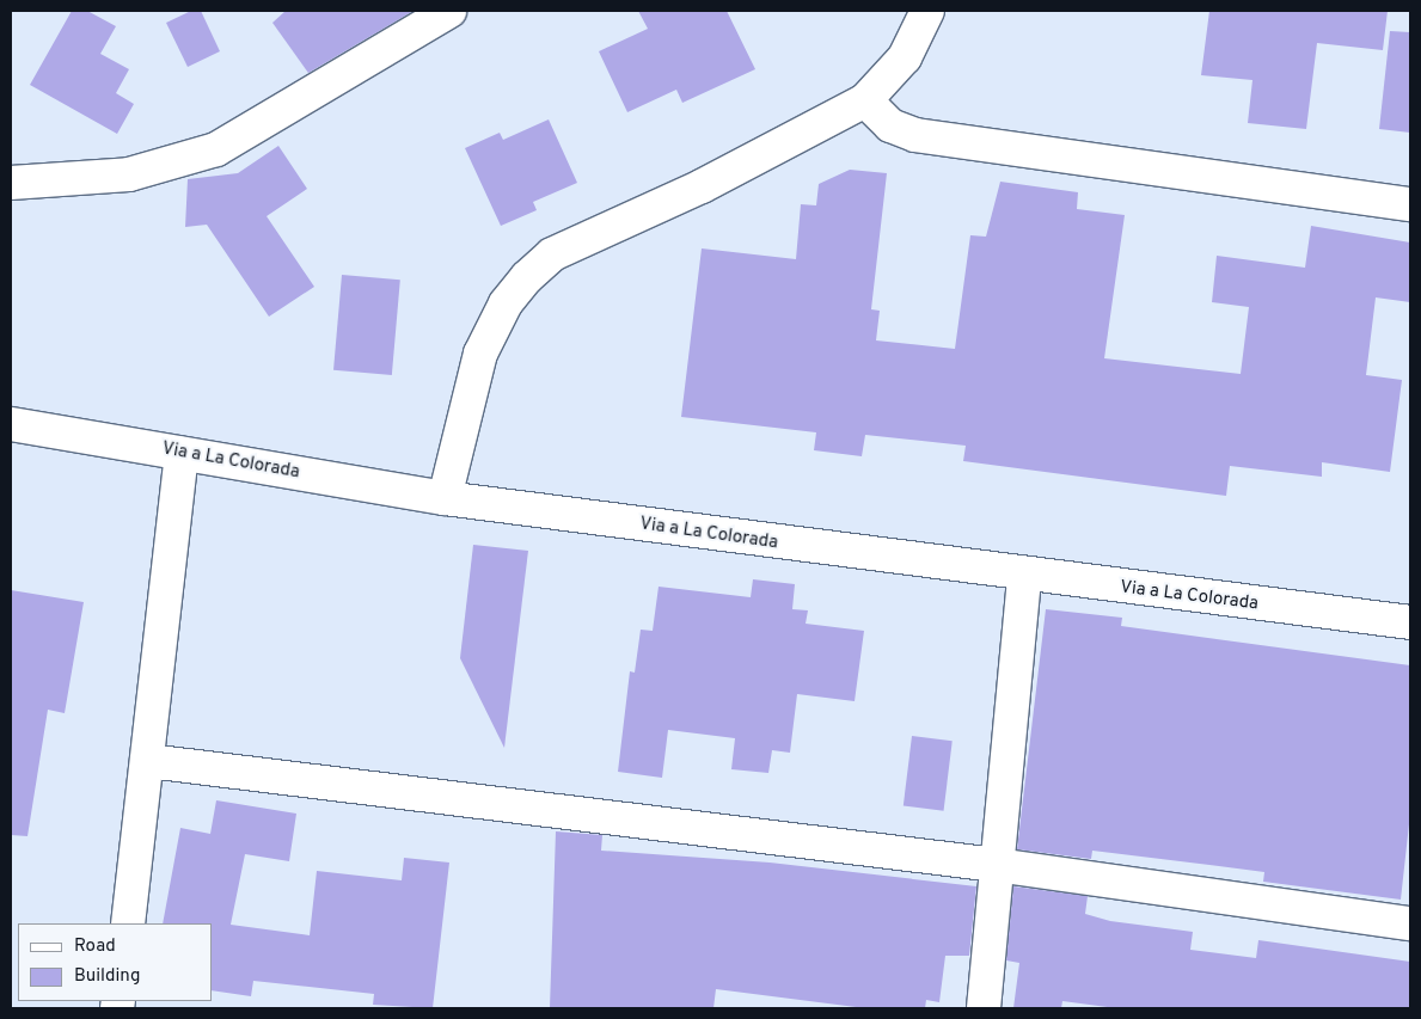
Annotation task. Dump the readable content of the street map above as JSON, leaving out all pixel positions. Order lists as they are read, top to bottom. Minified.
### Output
{"streets":{"street":["Via a La Colorada"]},"legend":["Road","Building"]}
